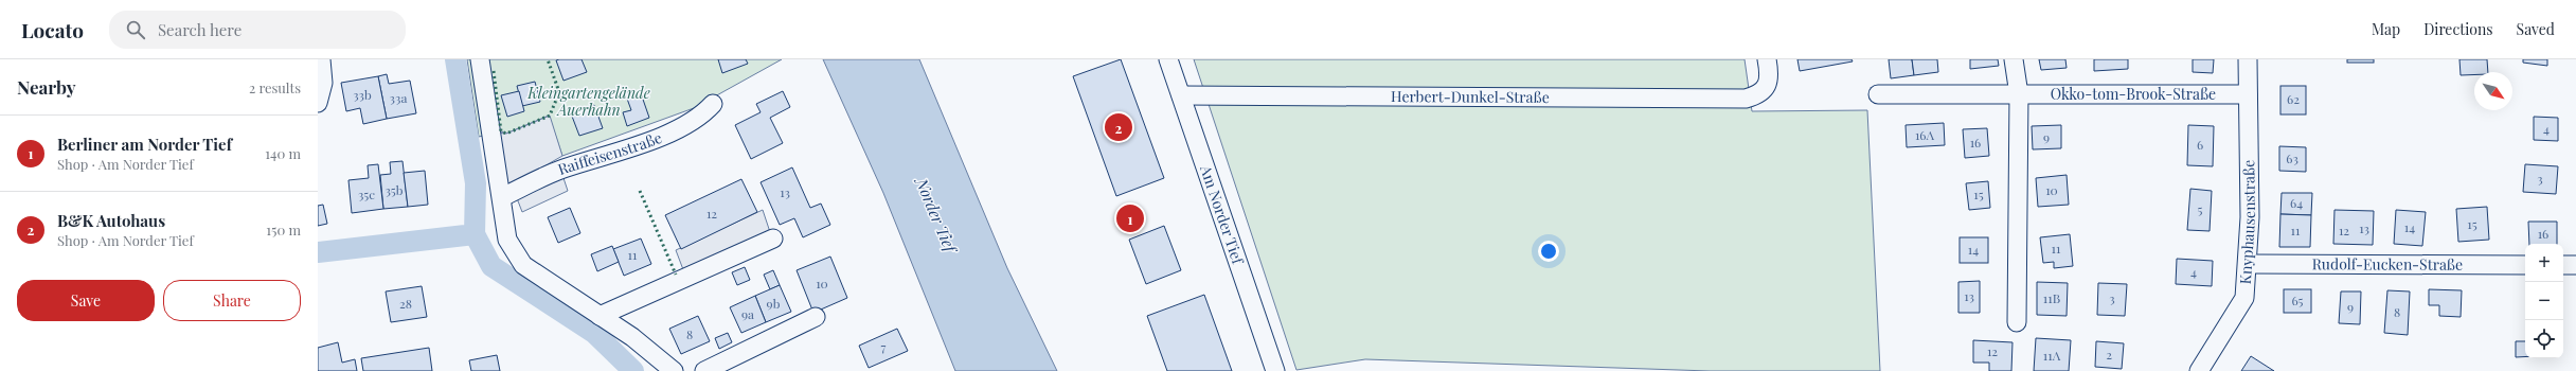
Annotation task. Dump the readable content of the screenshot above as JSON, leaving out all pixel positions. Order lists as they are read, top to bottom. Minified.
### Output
{"streets":{"street":["Okko-tom-Brook-Straße","Herbert-Dunkel-Straße","Raiffeisenstraße","Am Norder Tief","Knyphausenstraße","Rudolf-Eucken-Straße"]},"crossings":[["Okko-tom-Brook-Straße","Knyphausenstraße"],["Herbert-Dunkel-Straße","Am Norder Tief"],["Knyphausenstraße","Rudolf-Eucken-Straße"]],"water":["Norder Tief"],"parks":["Kleingartengelände Auerhahn"],"house_numbers":["33b","33a","62","4","16A","9","16","6","63","3","35b","10","13","35c","15","64","5","12","15","14","13","11","12","16","11","14","11","4","10","13","11B","3","65","28","9b","9","8","9a","8","7","12","2","11A"],"north":"bottom right","page":{"header":"Locato","search":"Search here","nav":["Map","Directions","Saved"],"heading":["Nearby","2 results"],"pins":["2","1"],"list":[{"mark":"1","name":"Berliner am Norder Tief","note":"Shop · Am Norder Tief","value":"140 m"},{"mark":"2","name":"B&K Autohaus","note":"Shop · Am Norder Tief","value":"150 m"}],"map_buttons":["+","−"],"buttons":["Save","Share"]}}
